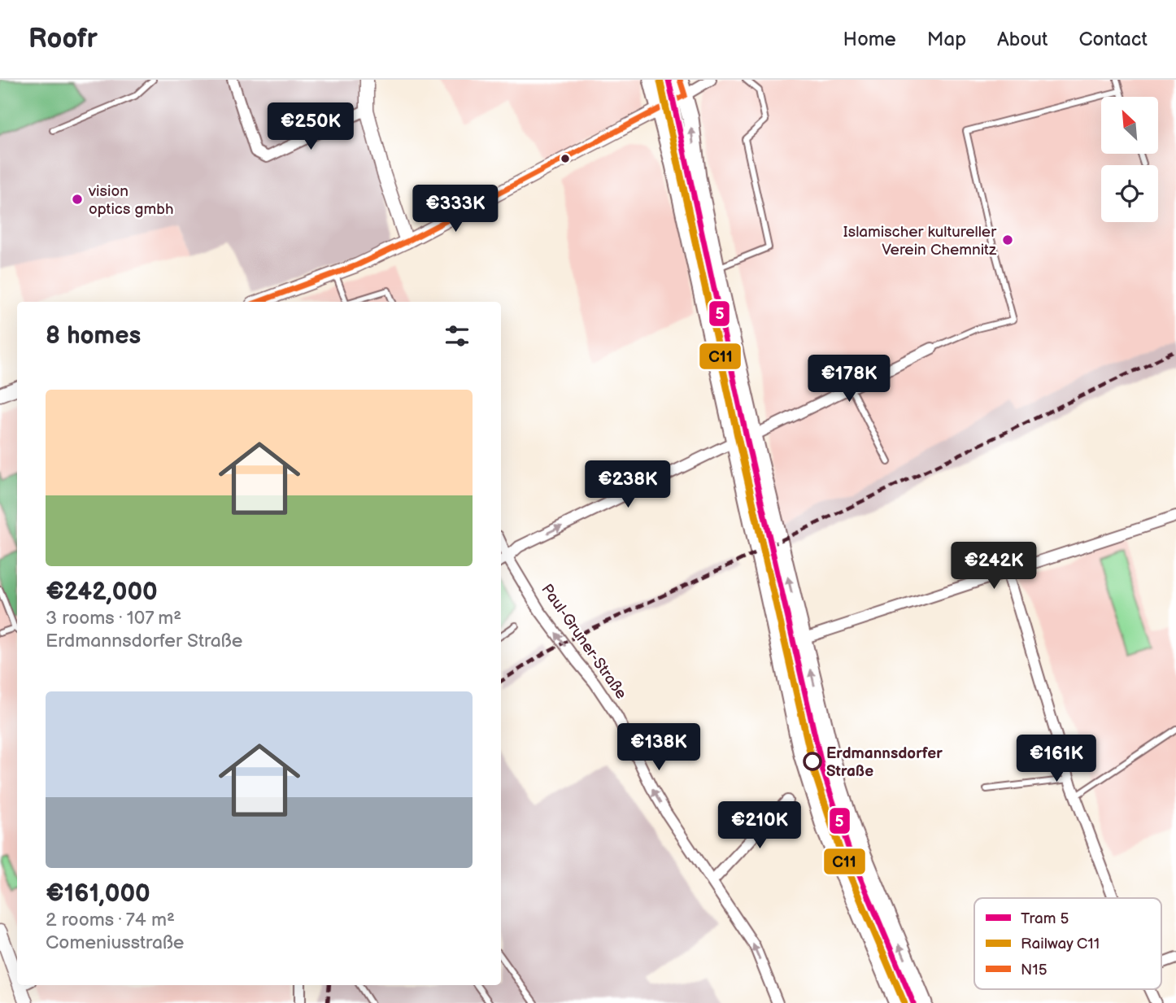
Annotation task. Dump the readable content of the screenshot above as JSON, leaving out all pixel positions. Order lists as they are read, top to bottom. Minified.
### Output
{"streets":{"street":["Paul-Gruner-Straße"]},"one_way":["Paul-Gruner-Straße"],"places":["vision optics gmbh","Islamischer kultureller Verein Chemnitz","Erdmannsdorfer Straße"],"lines":["tram line 5","transit line N15","rail line C11"],"legend":["Tram 5","Railway C11","N15"],"north":"top left","page":{"header":"Roofr","nav":["Home","Map","About","Contact"],"price":["€250K","€333K","€178K","€238K","€242K","€138K","€161K","€210K"],"heading":"8 homes","list":[{"name":"€242,000","note":"3 rooms · 107 m² · Erdmannsdorfer Straße"},{"name":"€161,000","note":"2 rooms · 74 m² · Comeniusstraße"}]}}
